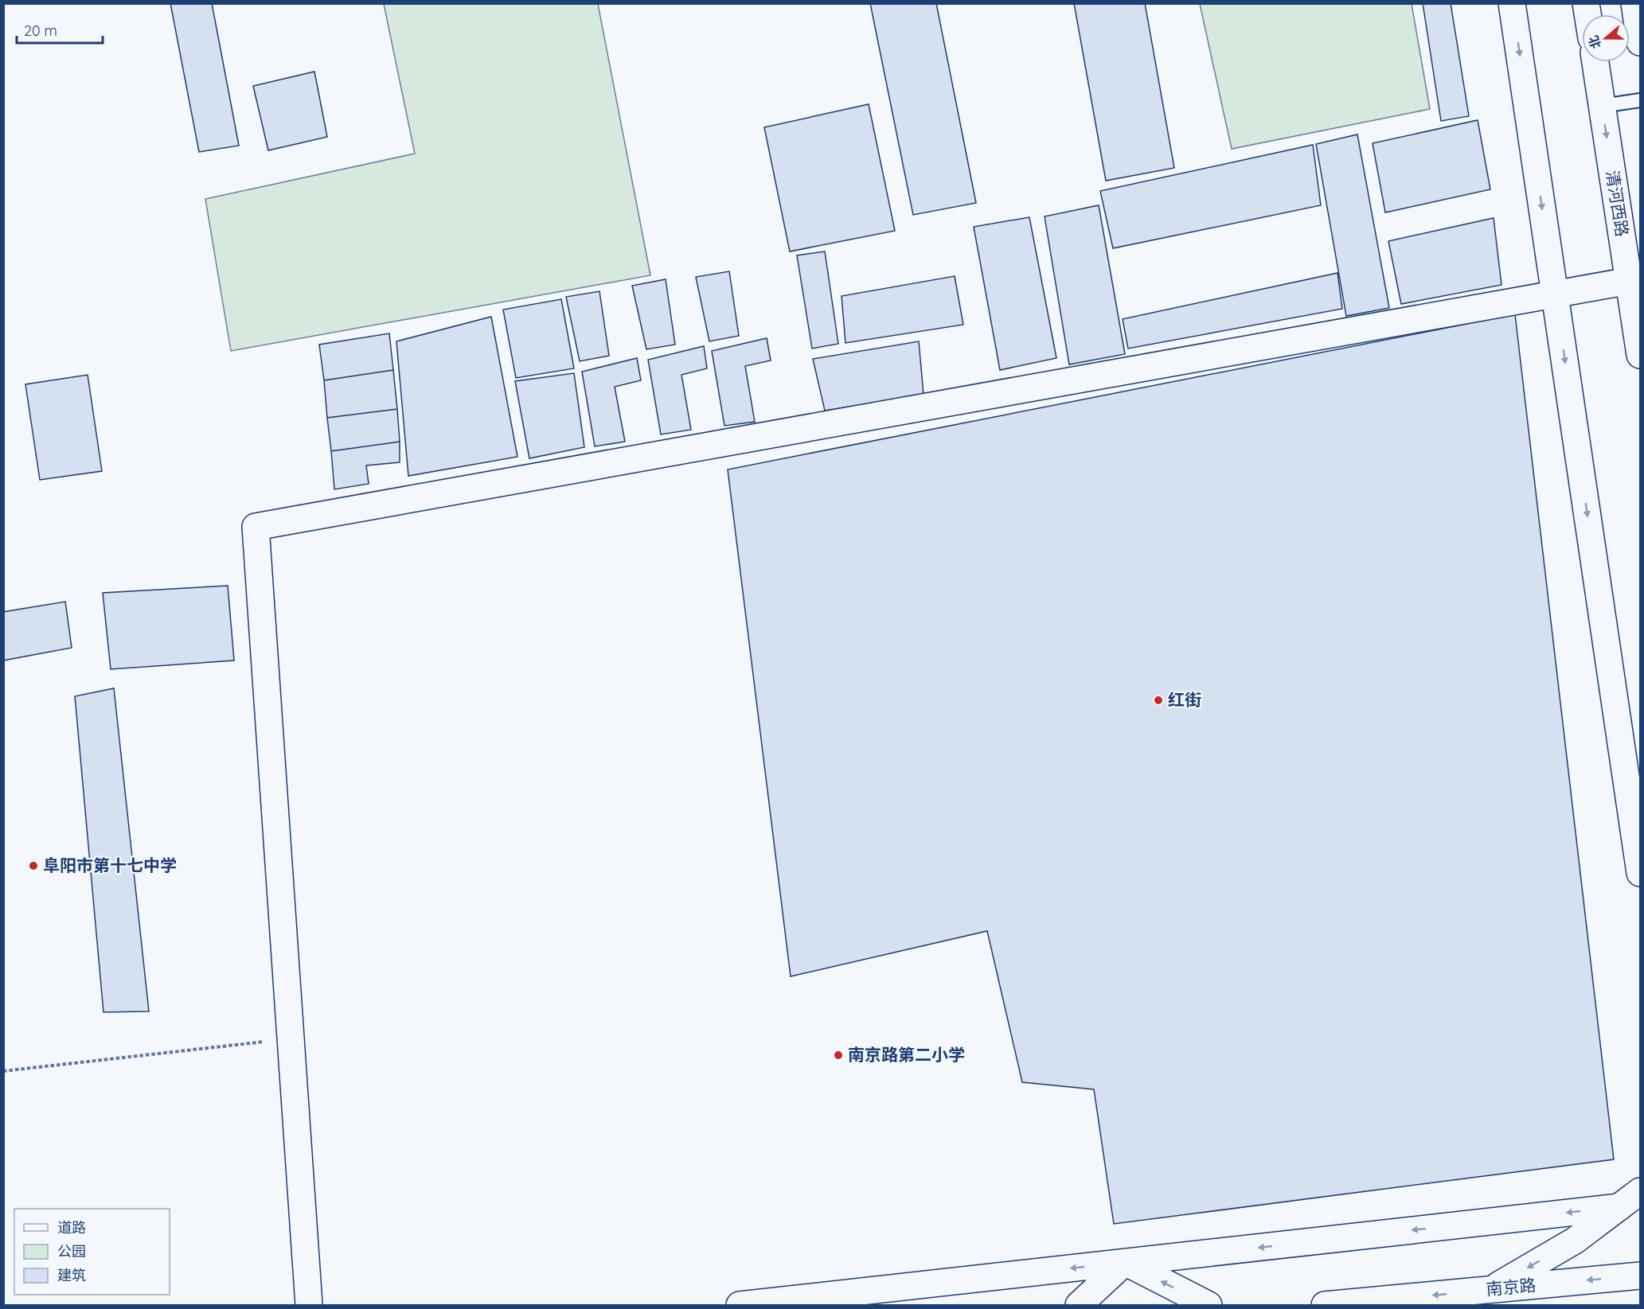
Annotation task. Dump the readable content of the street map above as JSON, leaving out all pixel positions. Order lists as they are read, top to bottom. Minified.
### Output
{"streets":{"street":["清河西路","南京路"]},"places":["红街","阜阳市第十七中学","南京路第二小学"],"legend":["道路","公园","建筑"],"scale_bar":"20 m","north":"left"}
